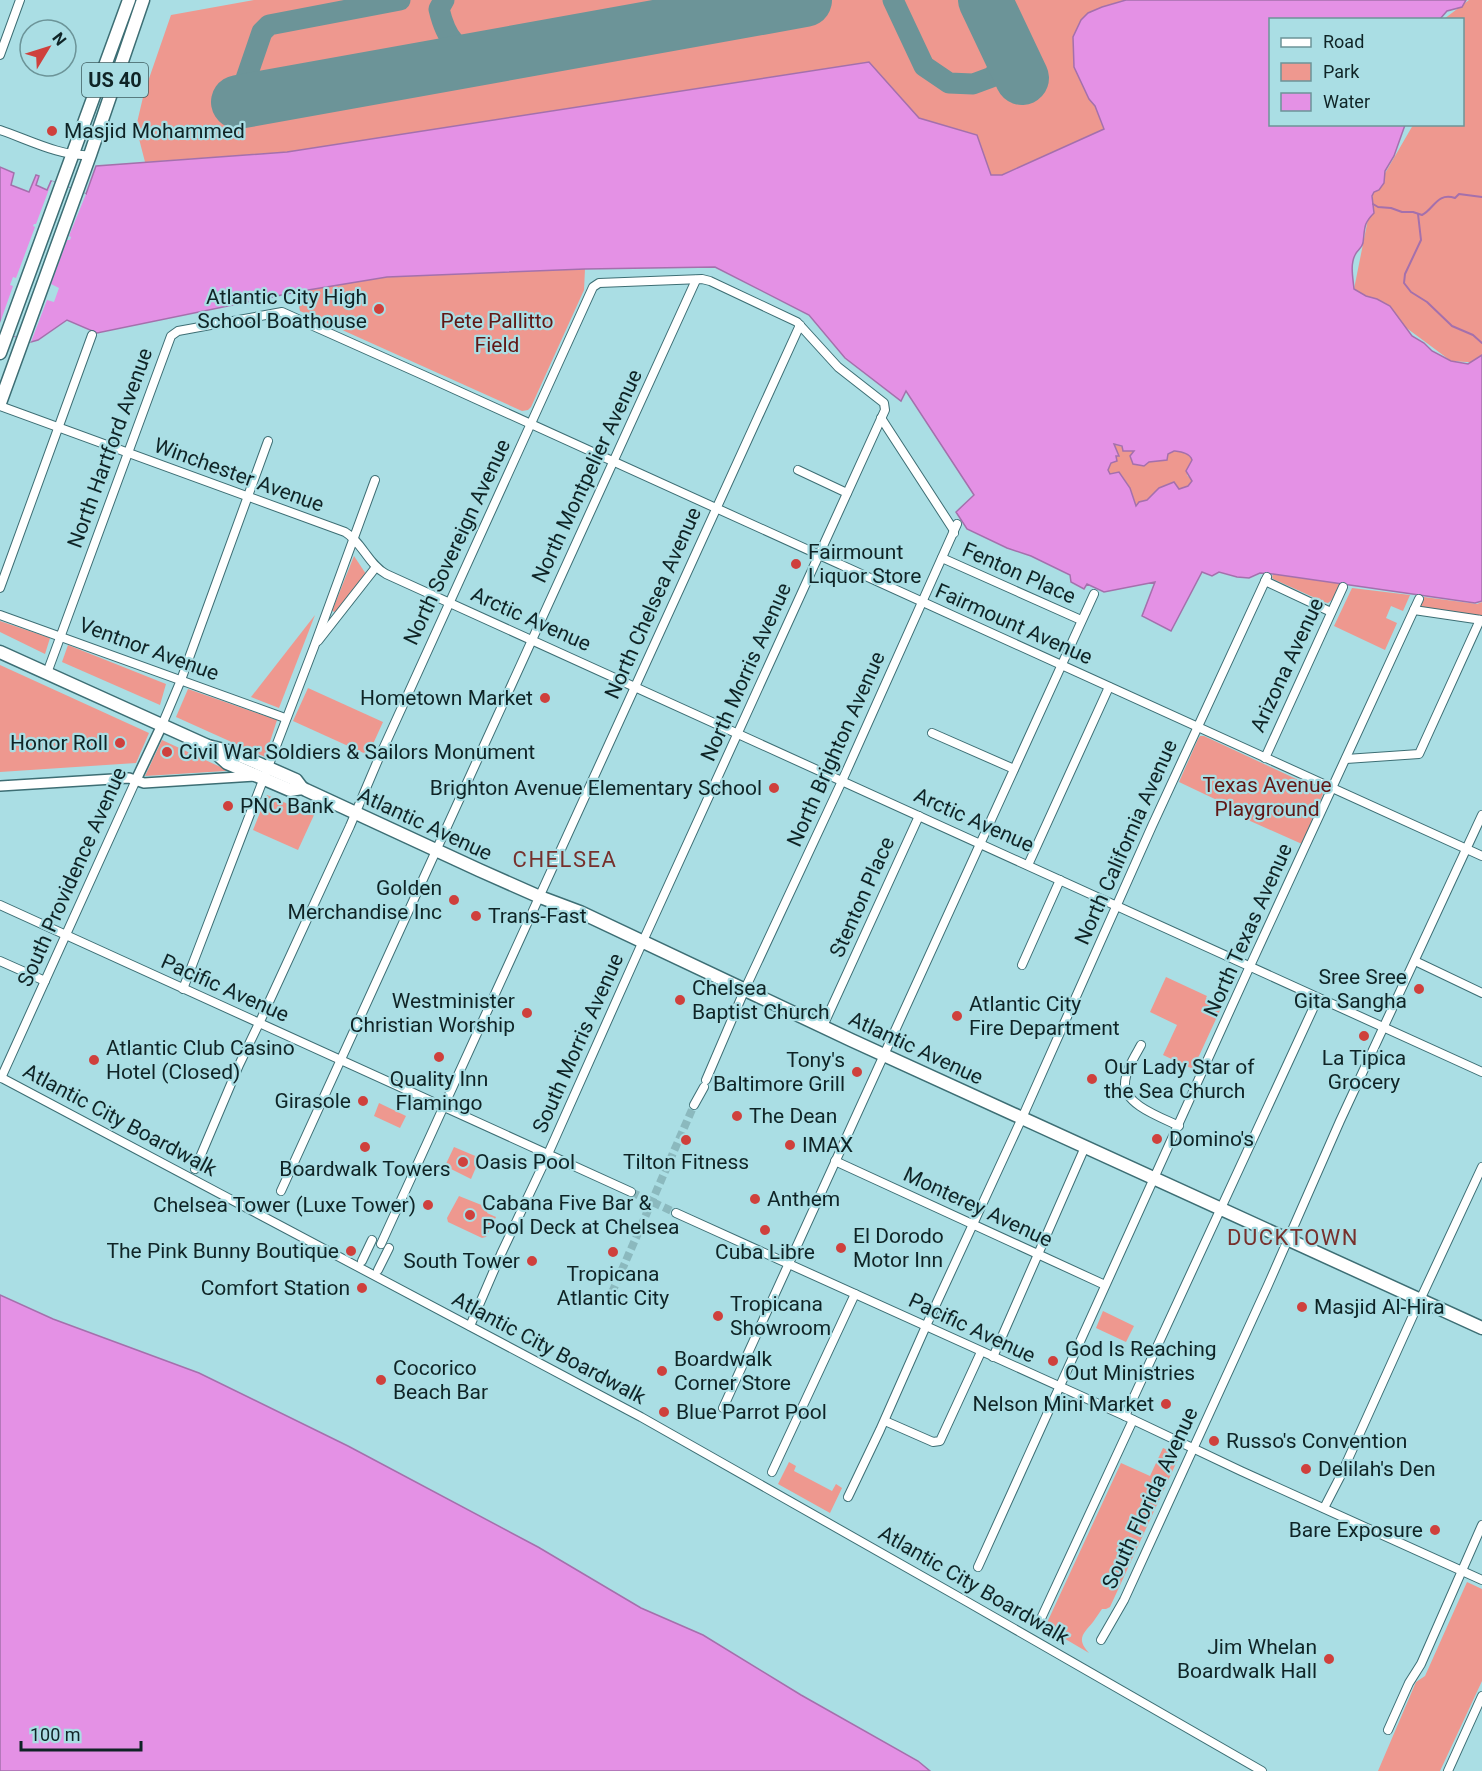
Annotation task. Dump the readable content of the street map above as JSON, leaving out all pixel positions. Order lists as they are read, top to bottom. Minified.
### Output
{"streets":{"highway":["US 40","Atlantic Avenue"],"main road":["South Providence Avenue"],"street":["North Hartford Avenue","Winchester Avenue","North Montpelier Avenue","North Sovereign Avenue","Fenton Place","North Chelsea Avenue","Arctic Avenue","Fairmount Avenue","Ventnor Avenue","Arizona Avenue","North Morris Avenue","North Brighton Avenue","North California Avenue","Stenton Place","North Texas Avenue","Pacific Avenue","South Morris Avenue","Atlantic City Boardwalk","Monterey Avenue","South Florida Avenue"]},"crossings":[["US 40","Winchester Avenue"],["North Hartford Avenue","Winchester Avenue"],["North Hartford Avenue","Fairmount Avenue"],["North Hartford Avenue","Ventnor Avenue"],["Winchester Avenue","North Sovereign Avenue"],["Winchester Avenue","Arctic Avenue"],["North Montpelier Avenue","North Sovereign Avenue"],["North Montpelier Avenue","Arctic Avenue"],["North Montpelier Avenue","Fairmount Avenue"],["North Montpelier Avenue","Atlantic Avenue"],["North Montpelier Avenue","Pacific Avenue"],["North Sovereign Avenue","Arctic Avenue"],["North Sovereign Avenue","Fairmount Avenue"],["North Sovereign Avenue","Atlantic Avenue"],["North Sovereign Avenue","Pacific Avenue"],["Fenton Place","North Brighton Avenue"],["North Chelsea Avenue","Arctic Avenue"],["North Chelsea Avenue","Fairmount Avenue"],["North Chelsea Avenue","Atlantic Avenue"],["North Chelsea Avenue","Pacific Avenue"],["Arctic Avenue","North Morris Avenue"],["Arctic Avenue","North Brighton Avenue"],["Arctic Avenue","North California Avenue"],["Arctic Avenue","Stenton Place"],["Arctic Avenue","North Texas Avenue"],["Arctic Avenue","South Florida Avenue"],["Fairmount Avenue","Arizona Avenue"],["Fairmount Avenue","North Morris Avenue"],["Fairmount Avenue","North Brighton Avenue"],["Fairmount Avenue","North California Avenue"],["Fairmount Avenue","North Texas Avenue"],["Fairmount Avenue","South Florida Avenue"],["Arizona Avenue","North California Avenue"],["North Morris Avenue","Atlantic Avenue"],["North Morris Avenue","South Morris Avenue"],["North Brighton Avenue","Atlantic Avenue"],["Atlantic Avenue","North California Avenue"],["Atlantic Avenue","South Providence Avenue"],["Atlantic Avenue","Stenton Place"],["Atlantic Avenue","North Texas Avenue"],["Atlantic Avenue","South Morris Avenue"],["Atlantic Avenue","South Florida Avenue"],["North California Avenue","Pacific Avenue"],["North California Avenue","Monterey Avenue"],["South Providence Avenue","Pacific Avenue"],["South Providence Avenue","Atlantic City Boardwalk"],["North Texas Avenue","Pacific Avenue"],["North Texas Avenue","Monterey Avenue"],["Pacific Avenue","South Morris Avenue"],["Pacific Avenue","South Florida Avenue"],["South Morris Avenue","Atlantic City Boardwalk"]],"districts":["CHELSEA","DUCKTOWN"],"parks":["Pete Pallitto Field","Texas Avenue Playground"],"places":["Masjid Mohammed","Atlantic City High School Boathouse","Fairmount Liquor Store","Hometown Market","Honor Roll","Civil War Soldiers & Sailors Monument","Brighton Avenue Elementary School","PNC Bank","Golden Merchandise Inc","Trans-Fast","Sree Sree Gita Sangha","Chelsea Baptist Church","Westminister Christian Worship","Atlantic City Fire Department","La Tipica Grocery","Quality Inn Flamingo","Atlantic Club Casino Hotel (Closed)","Tony's Baltimore Grill","Our Lady Star of the Sea Church","Girasole","The Dean","Domino's","Tilton Fitness","IMAX","Boardwalk Towers","Oasis Pool","Anthem","Chelsea Tower (Luxe Tower)","Cabana Five Bar & Pool Deck at Chelsea","Cuba Libre","El Dorodo Motor Inn","The Pink Bunny Boutique","Tropicana Atlantic City","South Tower","Comfort Station","Masjid Al-Hira","Tropicana Showroom","God Is Reaching Out Ministries","Boardwalk Corner Store","Cocorico Beach Bar","Nelson Mini Market","Blue Parrot Pool","Russo's Convention","Delilah's Den","Bare Exposure","Jim Whelan Boardwalk Hall"],"legend":["Road","Park","Water"],"scale_bar":"100 m","north":"top right"}
